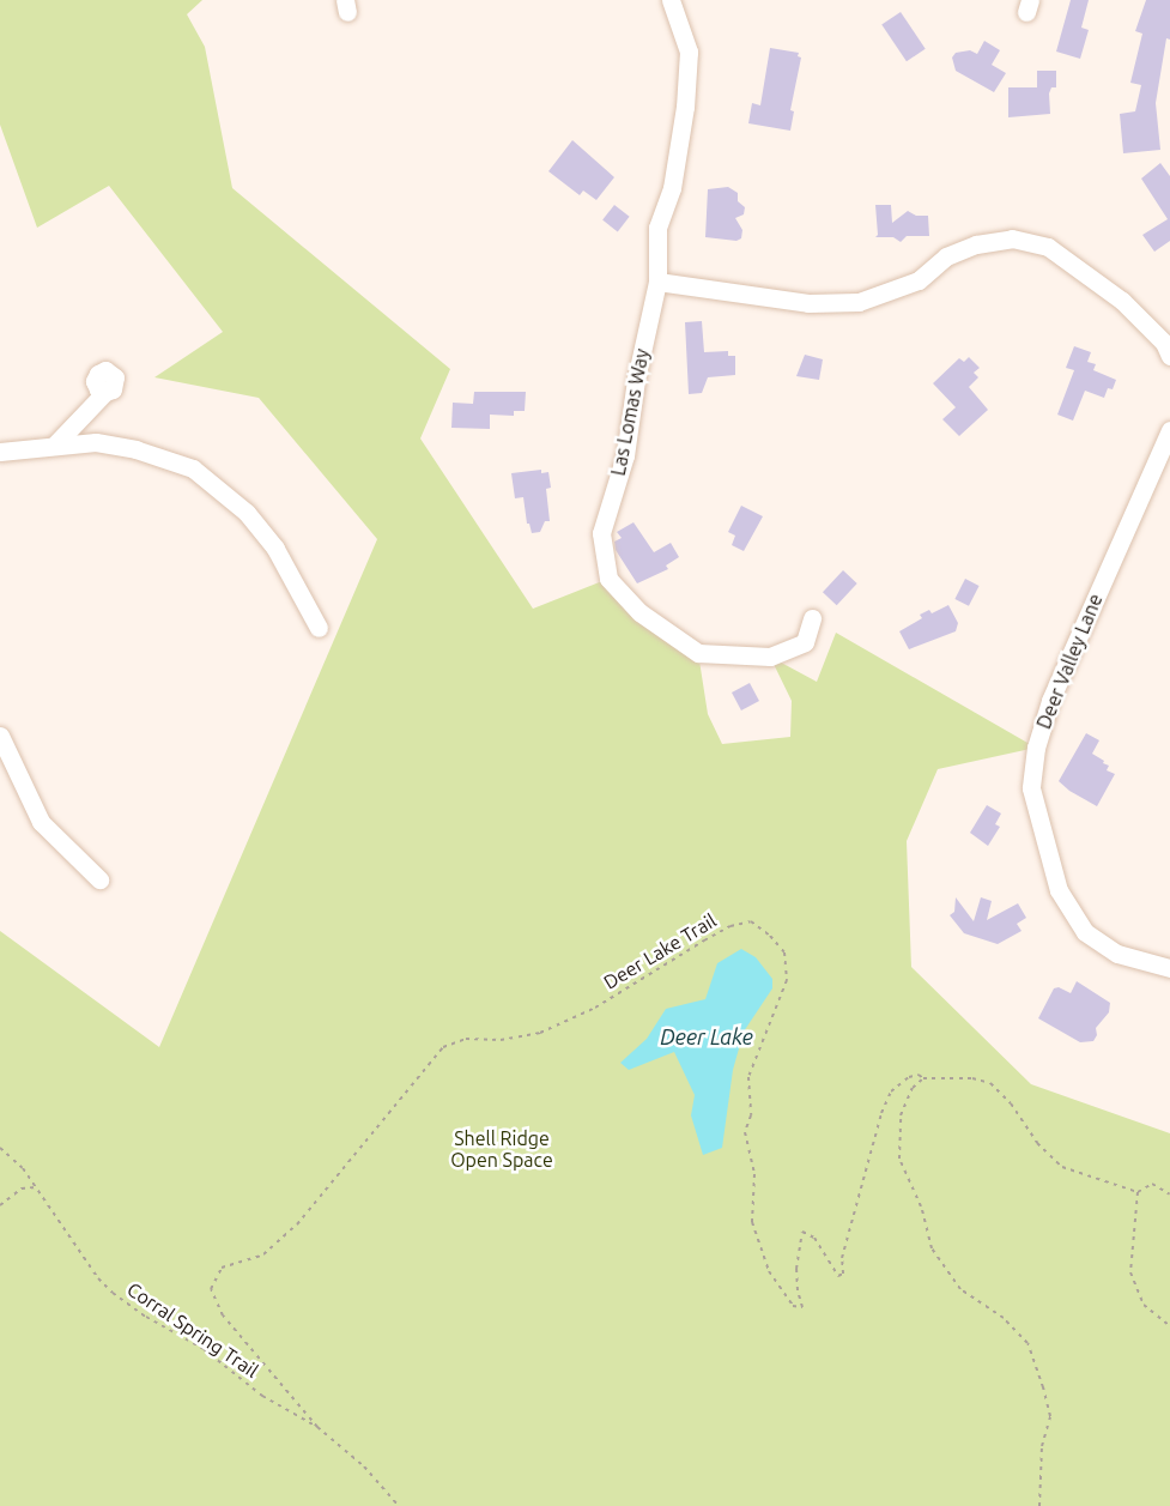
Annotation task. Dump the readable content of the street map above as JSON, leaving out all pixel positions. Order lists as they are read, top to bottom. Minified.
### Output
{"streets":{"street":["Las Lomas Way","Deer Valley Lane"],"path":["Deer Lake Trail","Corral Spring Trail"]},"crossings":[["Deer Lake Trail","Corral Spring Trail"]],"water":["Deer Lake"],"parks":["Shell Ridge Open Space"]}
